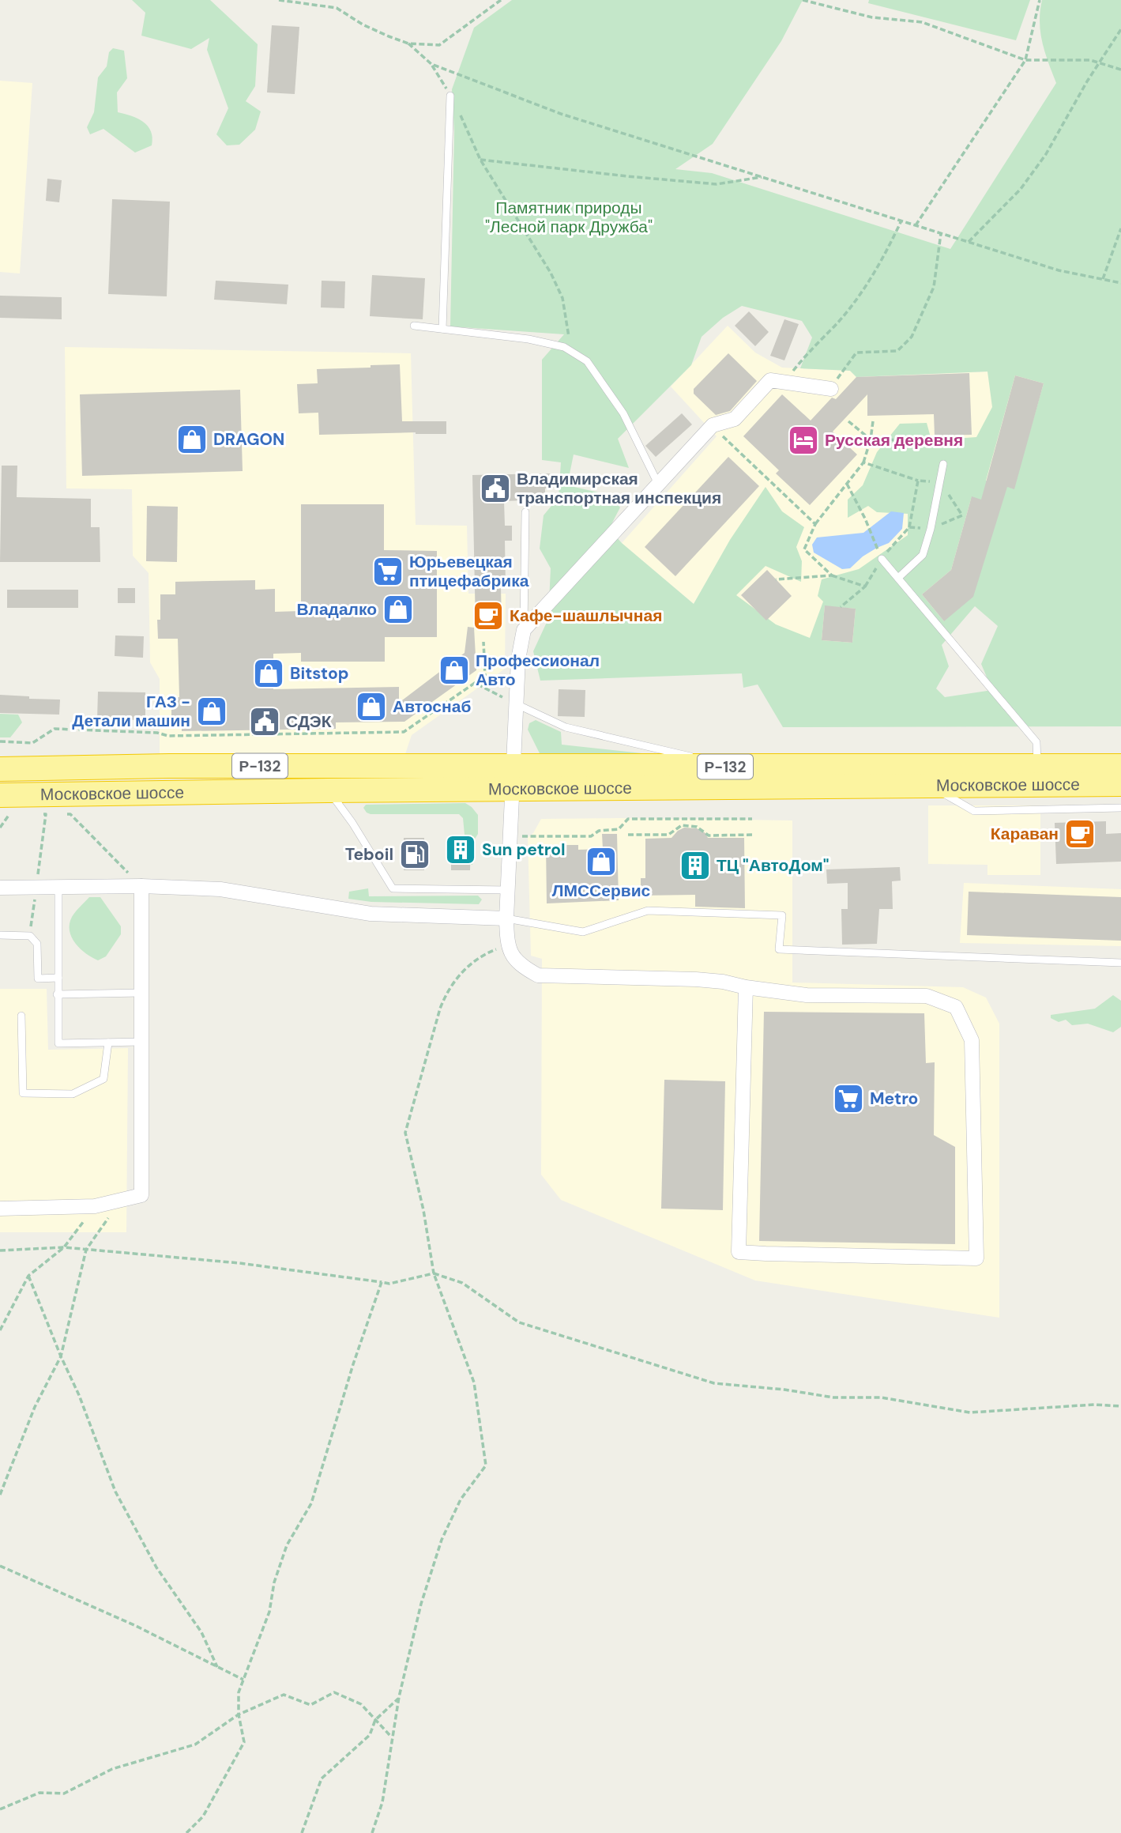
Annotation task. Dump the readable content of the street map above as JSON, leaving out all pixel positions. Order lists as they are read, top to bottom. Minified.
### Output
{"streets":{"highway":["Р-132","Московское шоссе"]},"parks":["Памятник природы \"Лесной парк Дружба\""],"places":{"shop":["DRAGON","Владалко","Профессионал Авто","Bitstop","Автоснаб","ГАЗ - Детали машин","ЛМССервис"],"hotel":["Русская деревня"],"public building":["Владимирская транспортная инспекция","СДЭК"],"supermarket":["Юрьевецкая птицефабрика","Metro"],"cafe":["Кафе-шашлычная","Караван"],"building":["Sun petrol","ТЦ \"АвтоДом\""],"fuel station":["Teboil"]}}
